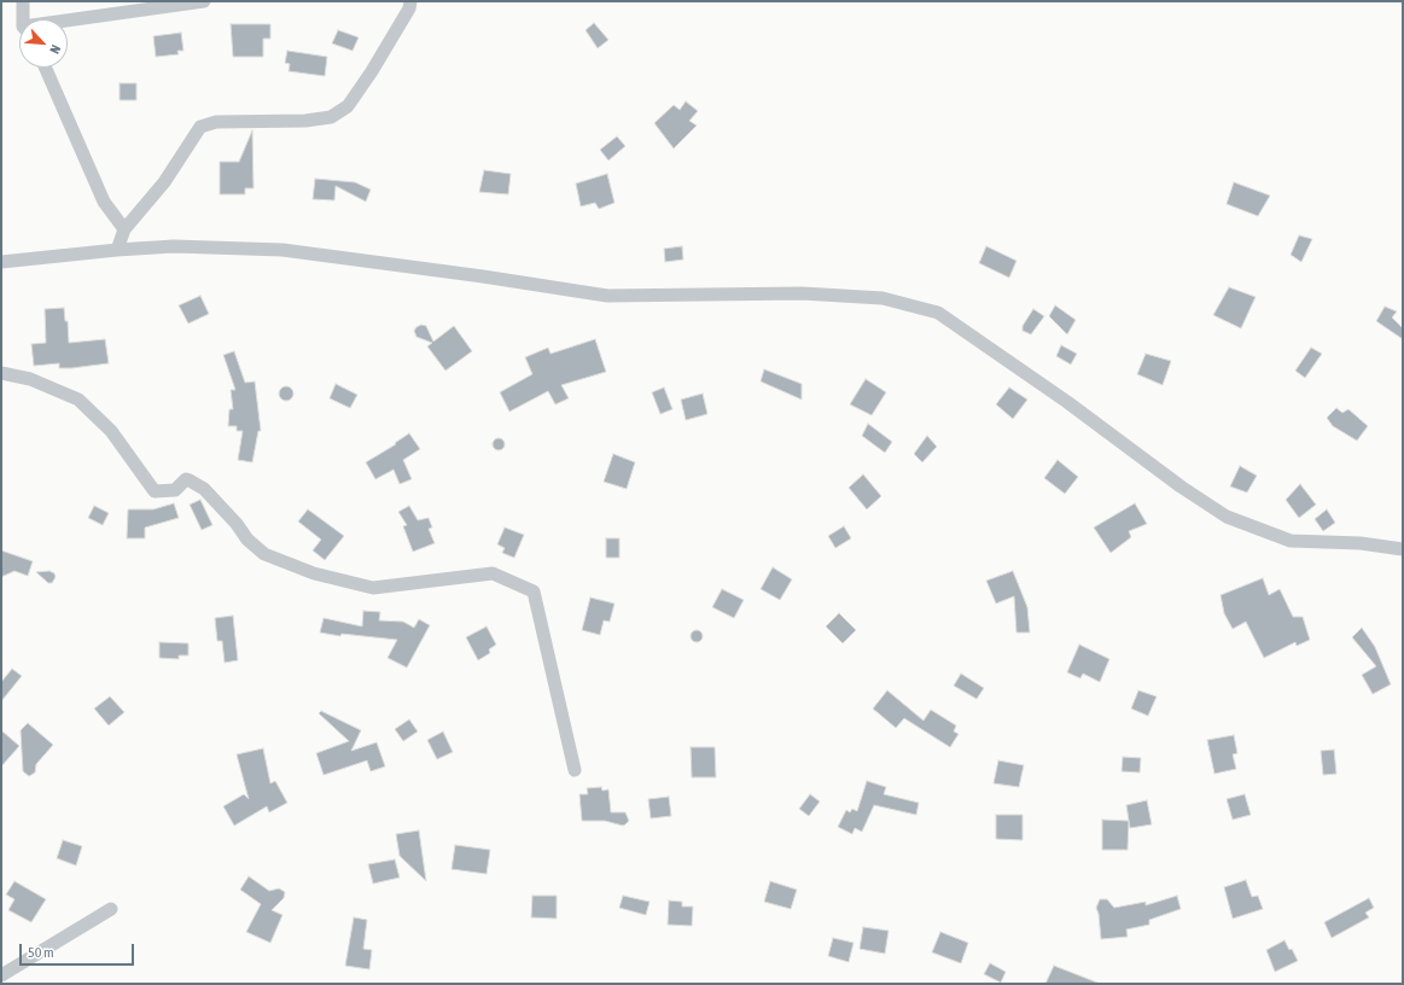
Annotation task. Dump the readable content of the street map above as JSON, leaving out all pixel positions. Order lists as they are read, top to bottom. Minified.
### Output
{"scale_bar":"50 m","north":"bottom right"}
